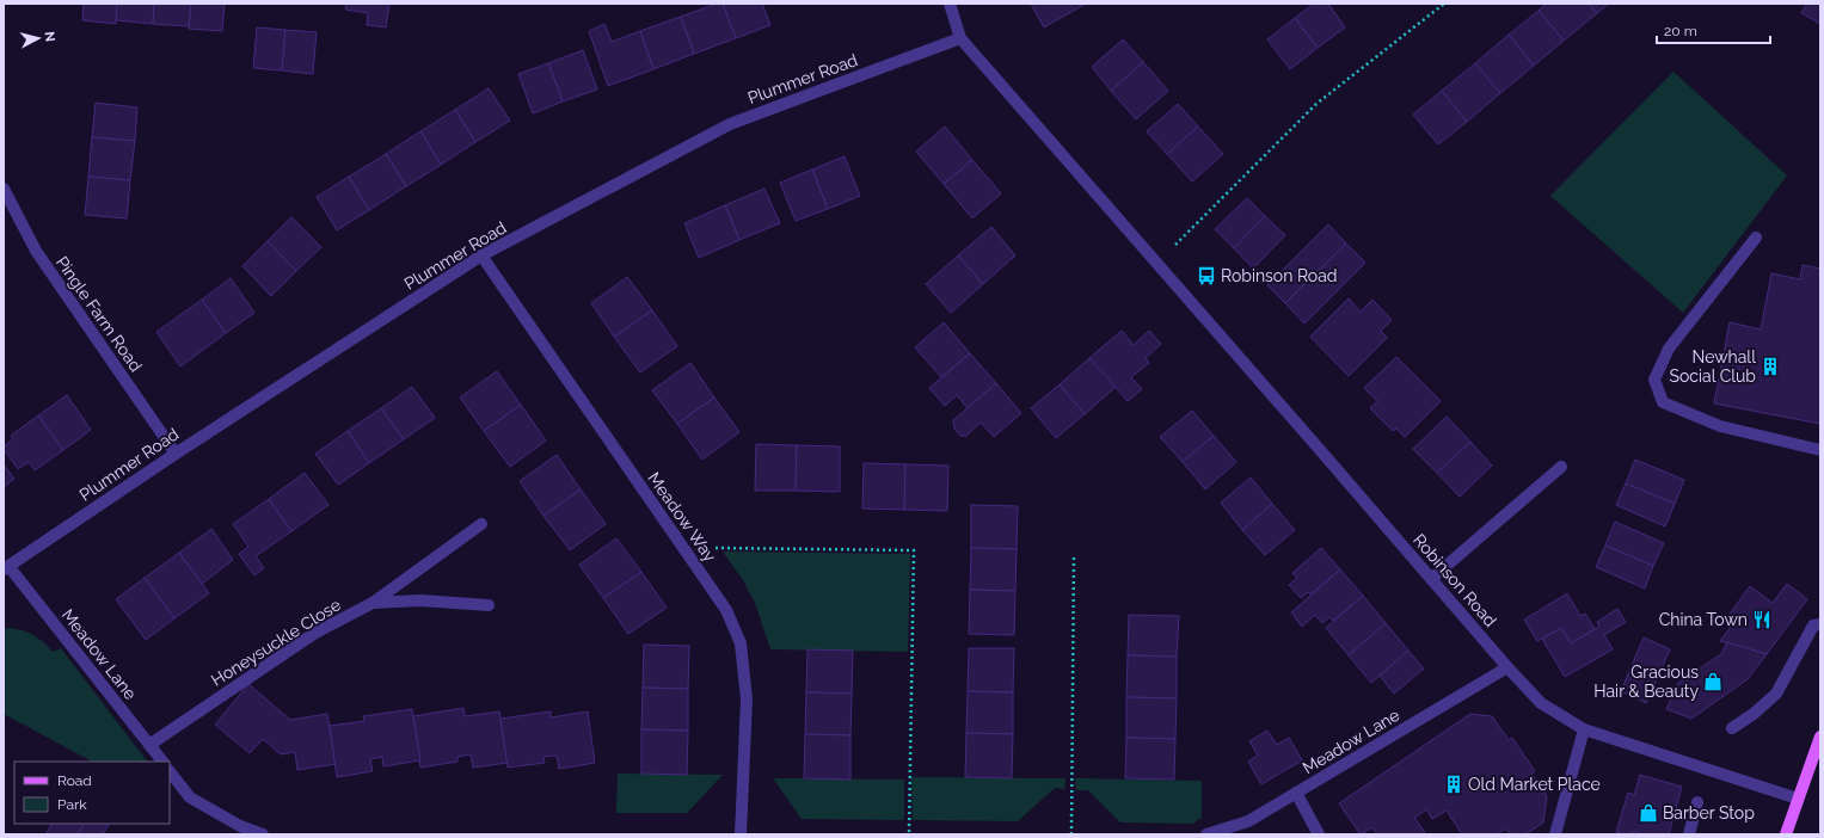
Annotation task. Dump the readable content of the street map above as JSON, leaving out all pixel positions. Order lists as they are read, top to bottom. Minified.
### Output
{"streets":{"street":["Plummer Road","Pingle Farm Road","Meadow Way","Robinson Road","Honeysuckle Close","Meadow Lane"]},"crossings":[["Plummer Road","Pingle Farm Road"],["Plummer Road","Meadow Way"],["Plummer Road","Robinson Road"],["Plummer Road","Meadow Lane"],["Robinson Road","Meadow Lane"],["Honeysuckle Close","Meadow Lane"]],"places":{"bus stop":["Robinson Road"],"building":["Newhall Social Club","Old Market Place"],"restaurant":["China Town"],"shop":["Gracious Hair & Beauty","Barber Stop"]},"legend":["Road","Park"],"scale_bar":"20 m","north":"right"}
